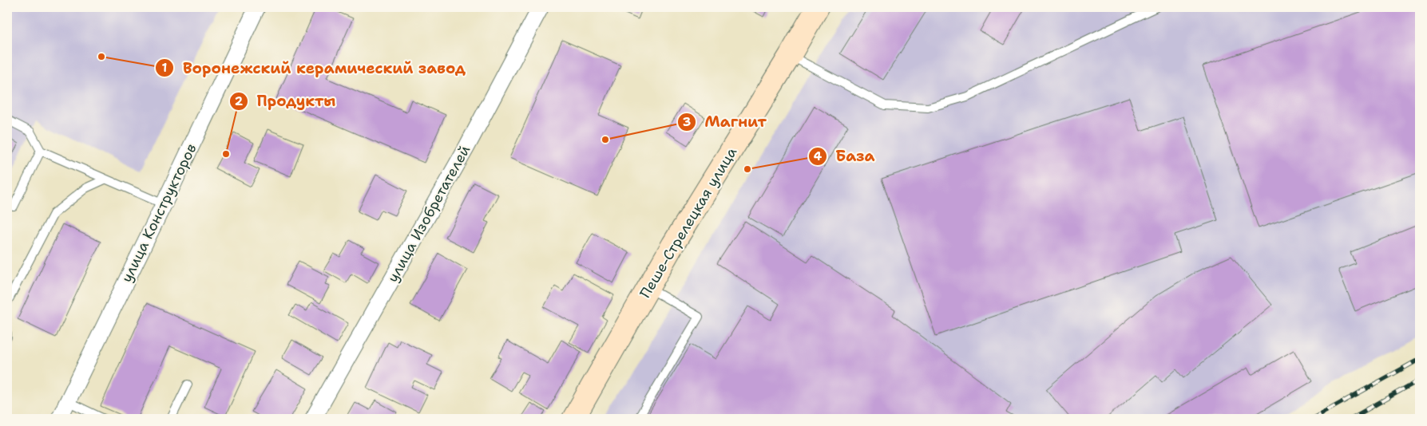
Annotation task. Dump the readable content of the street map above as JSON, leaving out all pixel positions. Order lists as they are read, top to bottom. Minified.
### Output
{"streets":{"street":["улица Конструкторов","улица Изобретателей","Пеше-Стрелецкая улица"]},"places":["Воронежский керамический завод","Магнит","Продукты","База"]}
